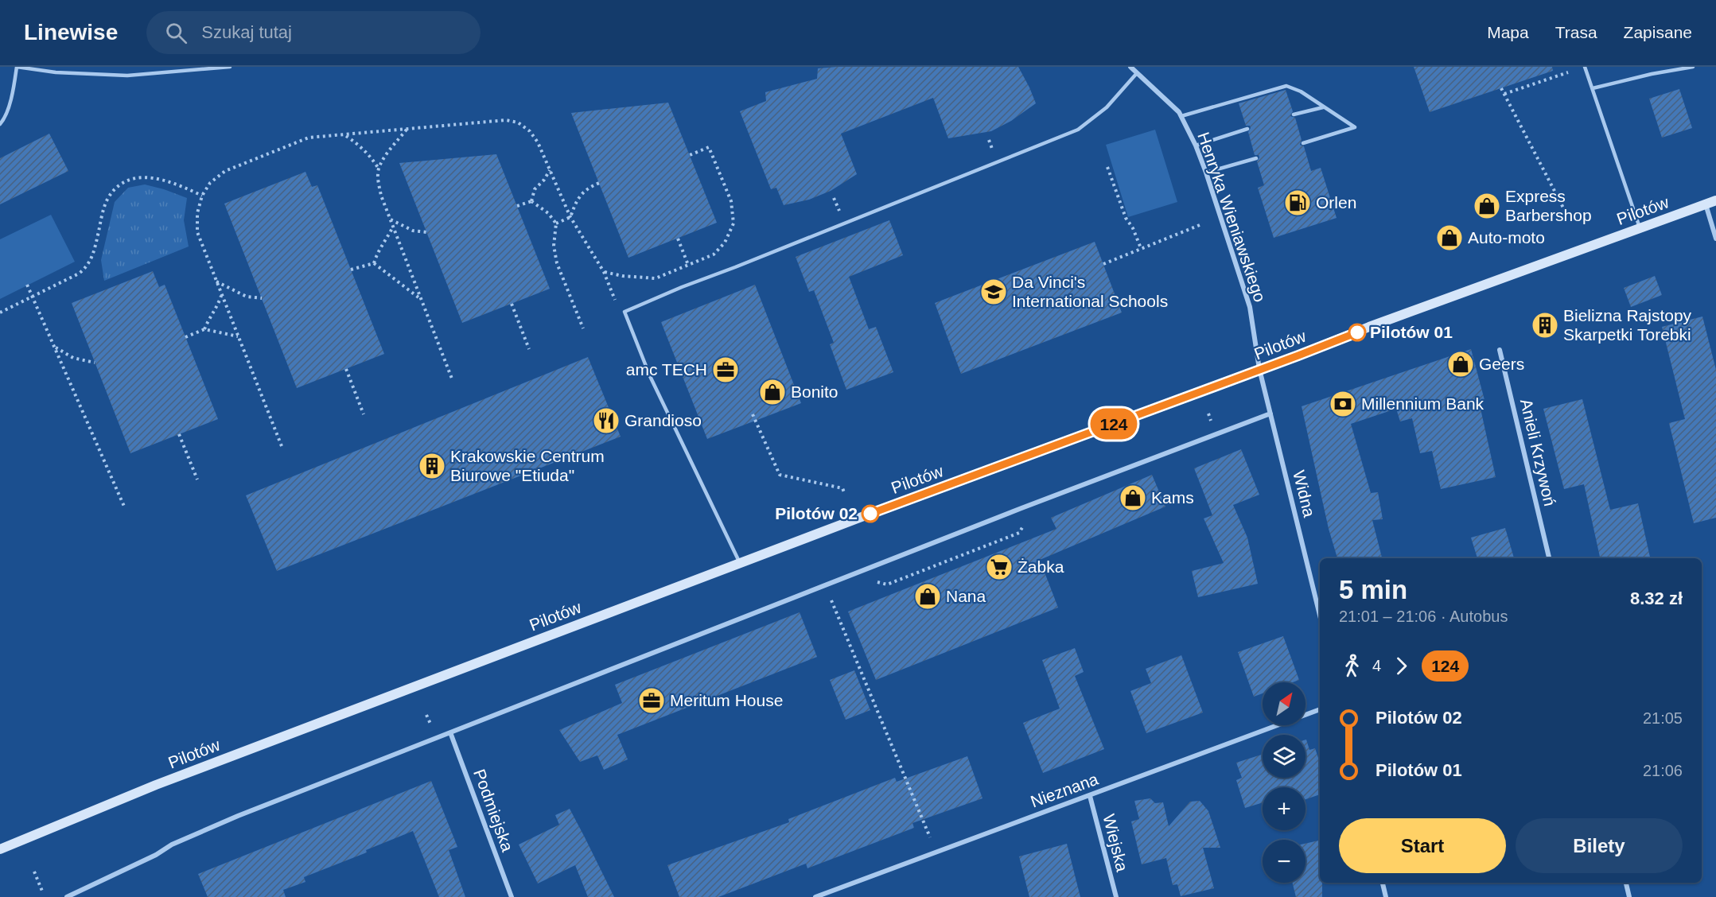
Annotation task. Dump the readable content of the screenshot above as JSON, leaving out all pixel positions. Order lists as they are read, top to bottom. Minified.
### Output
{"streets":{"street":["Pilotów","Henryka Wieniawskiego","Anieli Krzywoń","Widna","Nieznana","Podmiejska","Wiejska"]},"crossings":[["Pilotów","Henryka Wieniawskiego"],["Pilotów","Widna"],["Henryka Wieniawskiego","Widna"],["Nieznana","Wiejska"]],"places":{"fuel station":["Orlen"],"shop":["Express Barbershop","Auto-moto","Geers","Bonito","Kams","Nana"],"school or university":["Da Vinci's International Schools"],"building":["Bielizna Rajstopy Skarpetki Torebki","Krakowskie Centrum Biurowe \"Etiuda\""],"other":["Pilotów 01","Pilotów 02"],"office":["amc TECH","Meritum House"],"bank":["Millennium Bank"],"restaurant":["Grandioso"],"supermarket":["Żabka"]},"lines":["bus line 124"],"north":"top right","page":{"header":"Linewise","search":"Szukaj tutaj","nav":["Mapa","Trasa","Zapisane"],"on_map":"124","heading":["5 min","21:01 – 21:06 · Autobus","8.32 zł"],"legs":["4","124"],"map_buttons":["+","−"],"list":[{"name":"Pilotów 02","value":"21:05"},{"name":"Pilotów 01","value":"21:06"}],"buttons":["Start","Bilety"]}}
